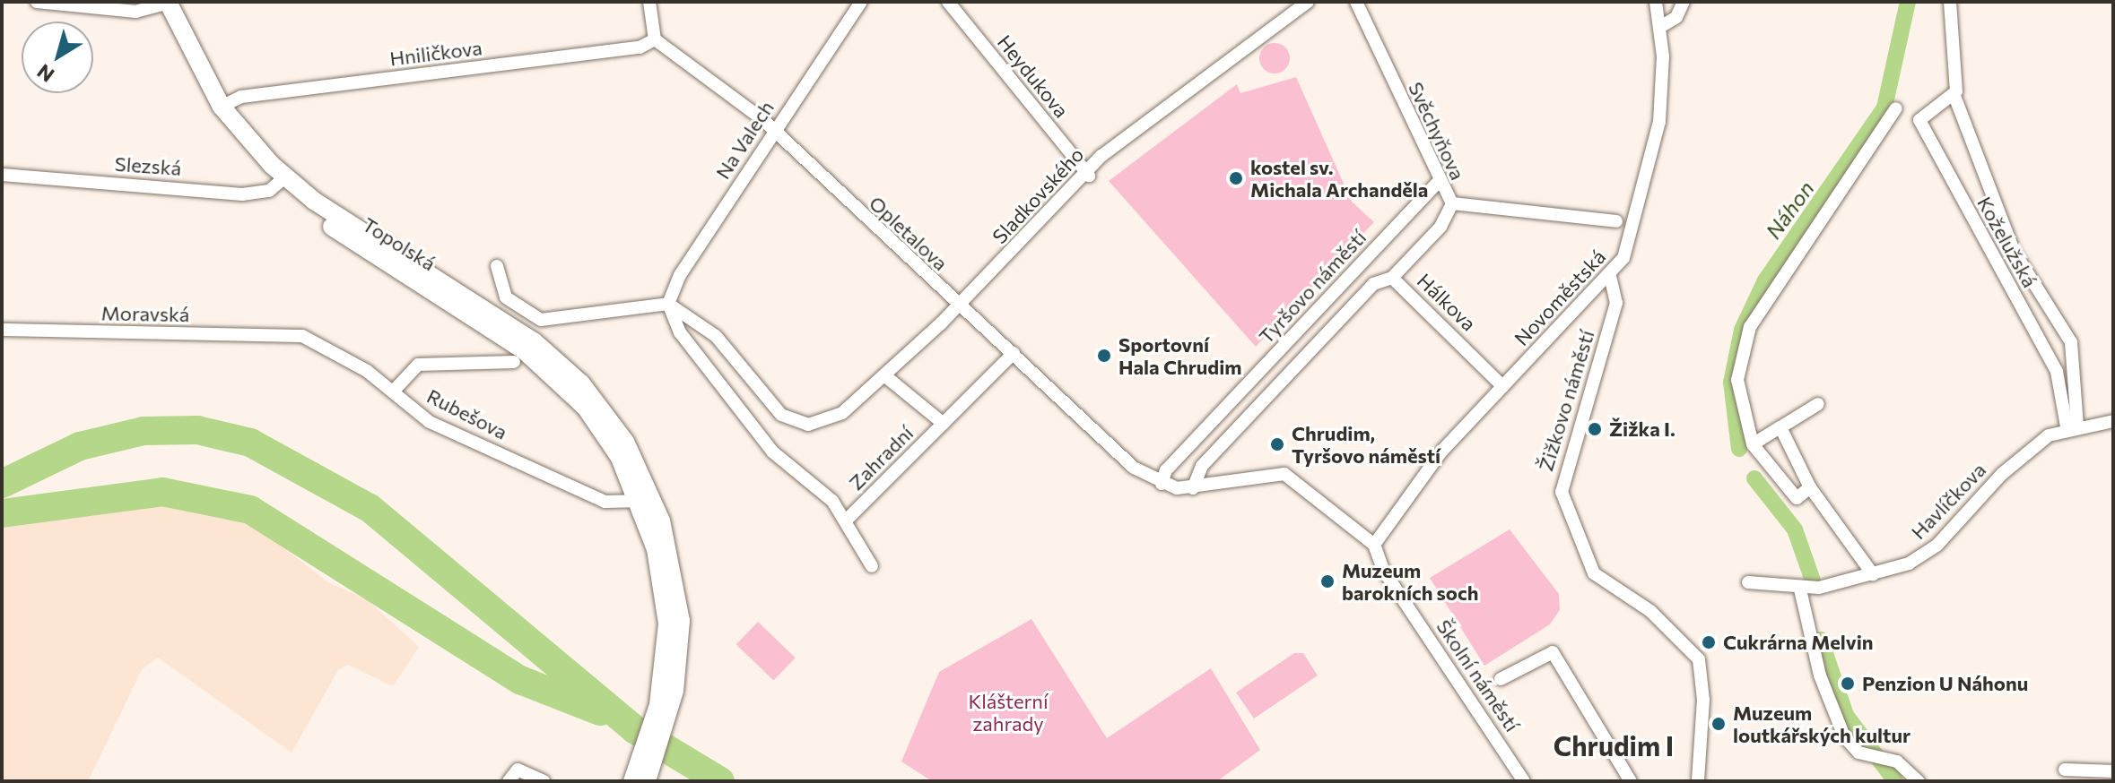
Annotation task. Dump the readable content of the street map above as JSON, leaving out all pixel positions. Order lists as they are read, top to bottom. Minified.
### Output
{"streets":{"street":["Hniličkova","Heydukova","Svěchyňova","Na Valech","Slezská","Sladkovského","Opletalova","Koželužská","Topolská","Tyršovo náměstí","Novoměstská","Hálkova","Moravská","Žižkovo náměstí","Rubešova","Zahradní","Havlíčkova","Školní náměstí"]},"crossings":[["Hniličkova","Opletalova"],["Hniličkova","Topolská"],["Heydukova","Sladkovského"],["Svěchyňova","Tyršovo náměstí"],["Na Valech","Sladkovského"],["Na Valech","Opletalova"],["Slezská","Topolská"],["Sladkovského","Opletalova"],["Sladkovského","Zahradní"],["Opletalova","Tyršovo náměstí"],["Opletalova","Zahradní"],["Opletalova","Školní náměstí"],["Koželužská","Havlíčkova"],["Topolská","Rubešova"],["Tyršovo náměstí","Školní náměstí"],["Novoměstská","Hálkova"],["Novoměstská","Žižkovo náměstí"],["Novoměstská","Školní náměstí"],["Moravská","Rubešova"]],"districts":["Chrudim I"],"water":["Náhon"],"parks":["Klášterní zahrady"],"places":["kostel sv. Michala Archanděla","Sportovní Hala Chrudim","Žižka I.","Chrudim, Tyršovo náměstí","Muzeum barokních soch","Cukrárna Melvin","Penzion U Náhonu","Muzeum loutkářských kultur"],"north":"bottom left"}
